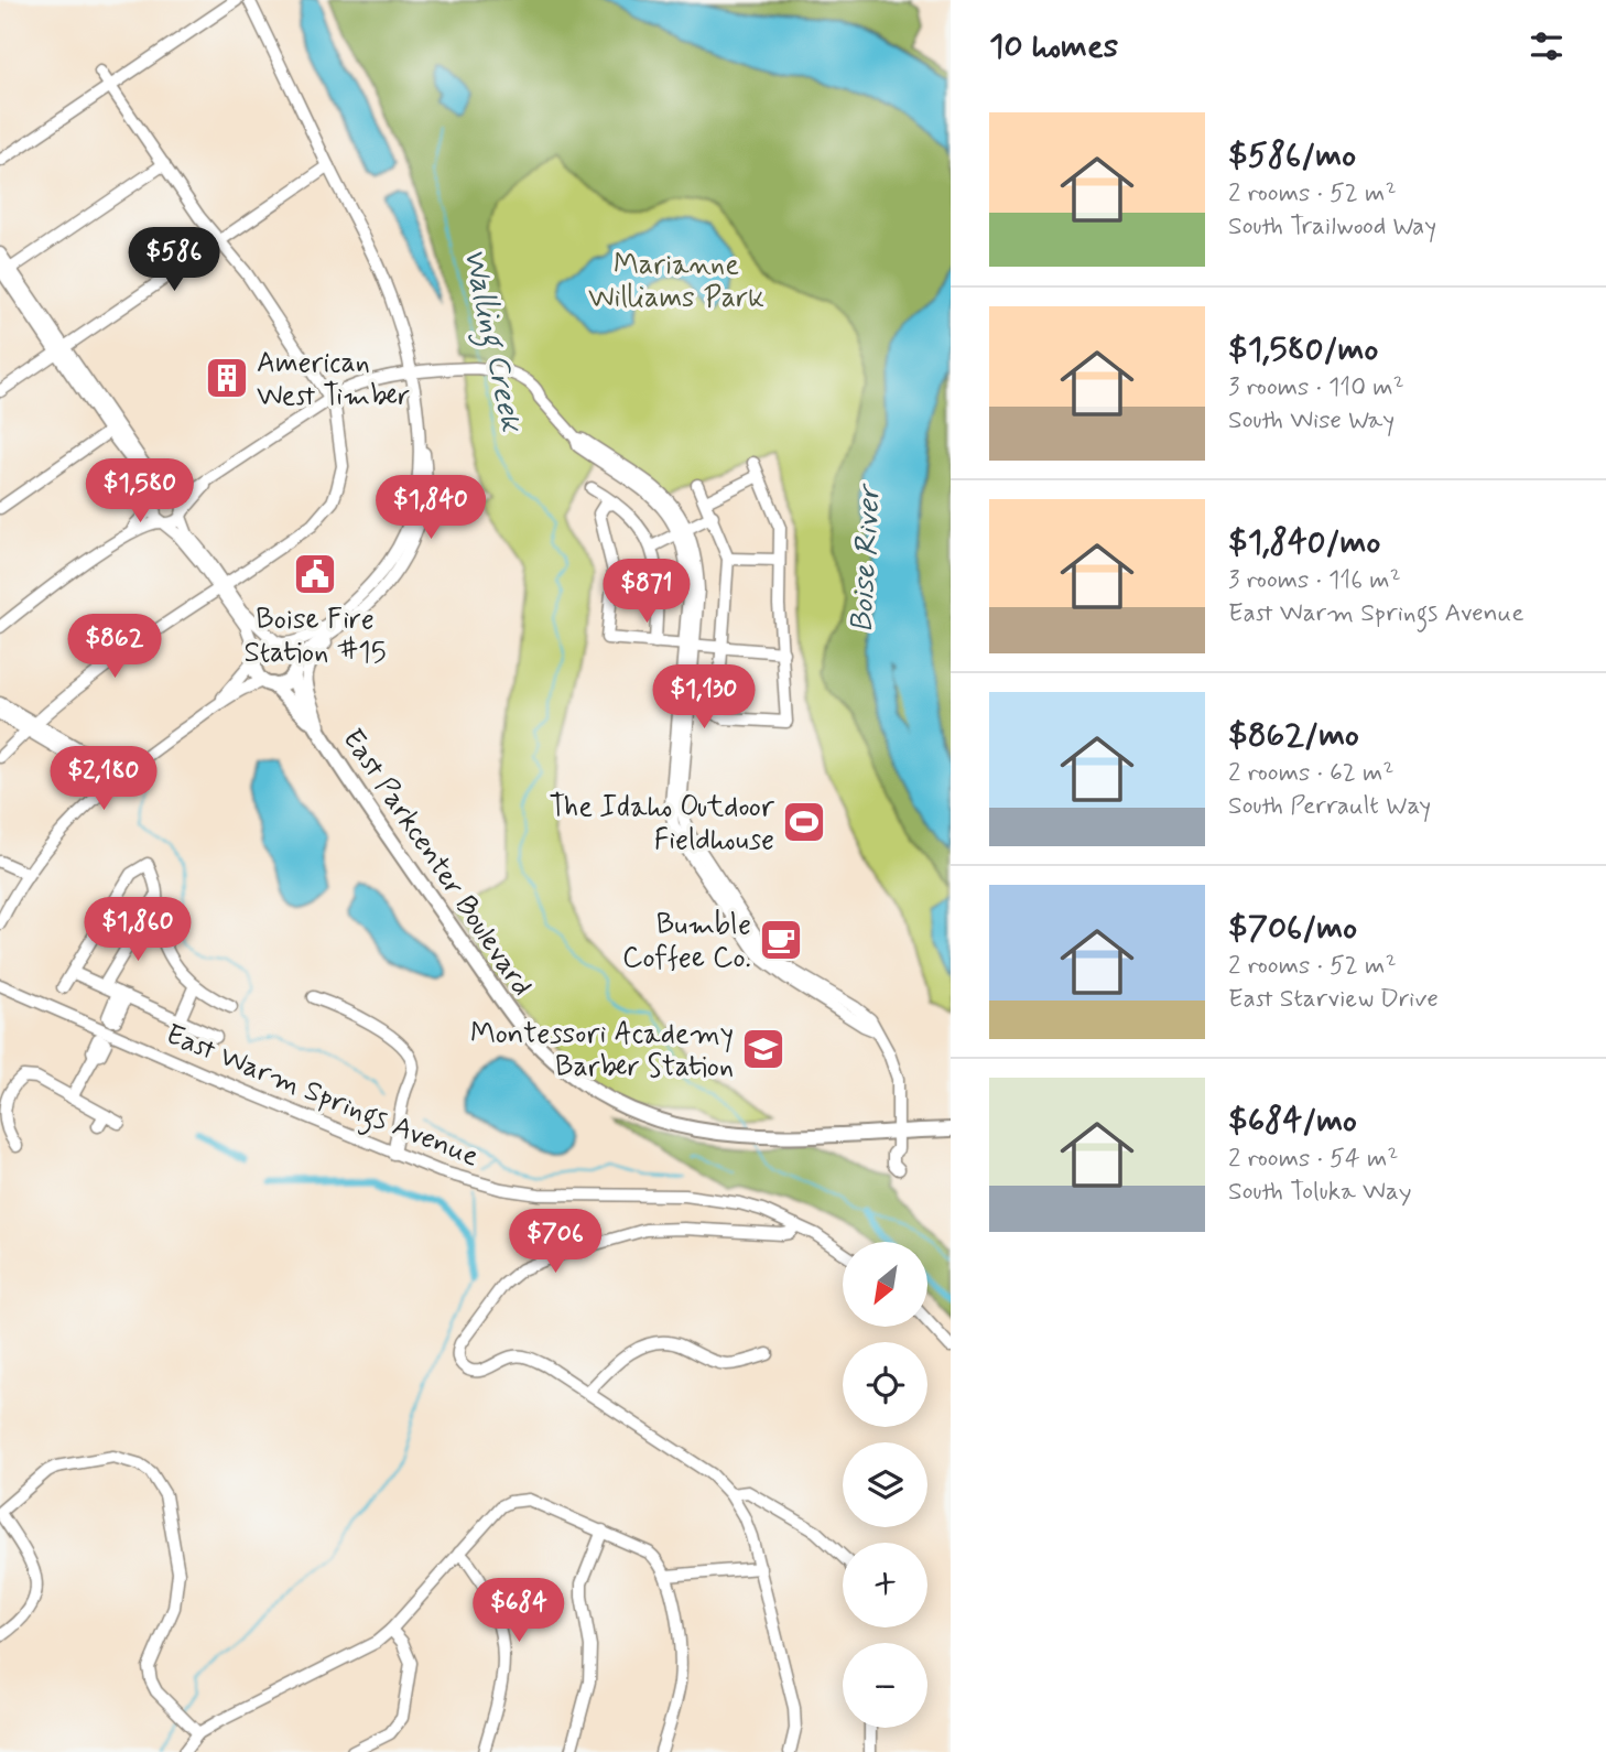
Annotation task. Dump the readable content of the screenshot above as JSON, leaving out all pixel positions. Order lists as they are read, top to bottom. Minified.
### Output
{"streets":{"main road":["East Parkcenter Boulevard"],"street":["East Warm Springs Avenue"]},"water":["Walling Creek","Boise River"],"parks":["Marianne Williams Park"],"places":{"building":["American West Timber"],"public building":["Boise Fire Station #15"],"sports":["The Idaho Outdoor Fieldhouse"],"cafe":["Bumble Coffee Co."],"school or university":["Montessori Academy Barber Station"]},"north":"bottom left","page":{"heading":"10 homes","list":[{"name":"$586/mo","note":"2 rooms · 52 m² · South Trailwood Way"},{"name":"$1,580/mo","note":"3 rooms · 110 m² · South Wise Way"},{"name":"$1,840/mo","note":"3 rooms · 116 m² · East Warm Springs Avenue"},{"name":"$862/mo","note":"2 rooms · 62 m² · South Perrault Way"},{"name":"$706/mo","note":"2 rooms · 52 m² · East Starview Drive"},{"name":"$684/mo","note":"2 rooms · 54 m² · South Toluka Way"}],"price":["$586","$1,580","$1,840","$871","$862","$1,130","$2,180","$1,860","$706","$684"],"map_buttons":["+","−"]}}
